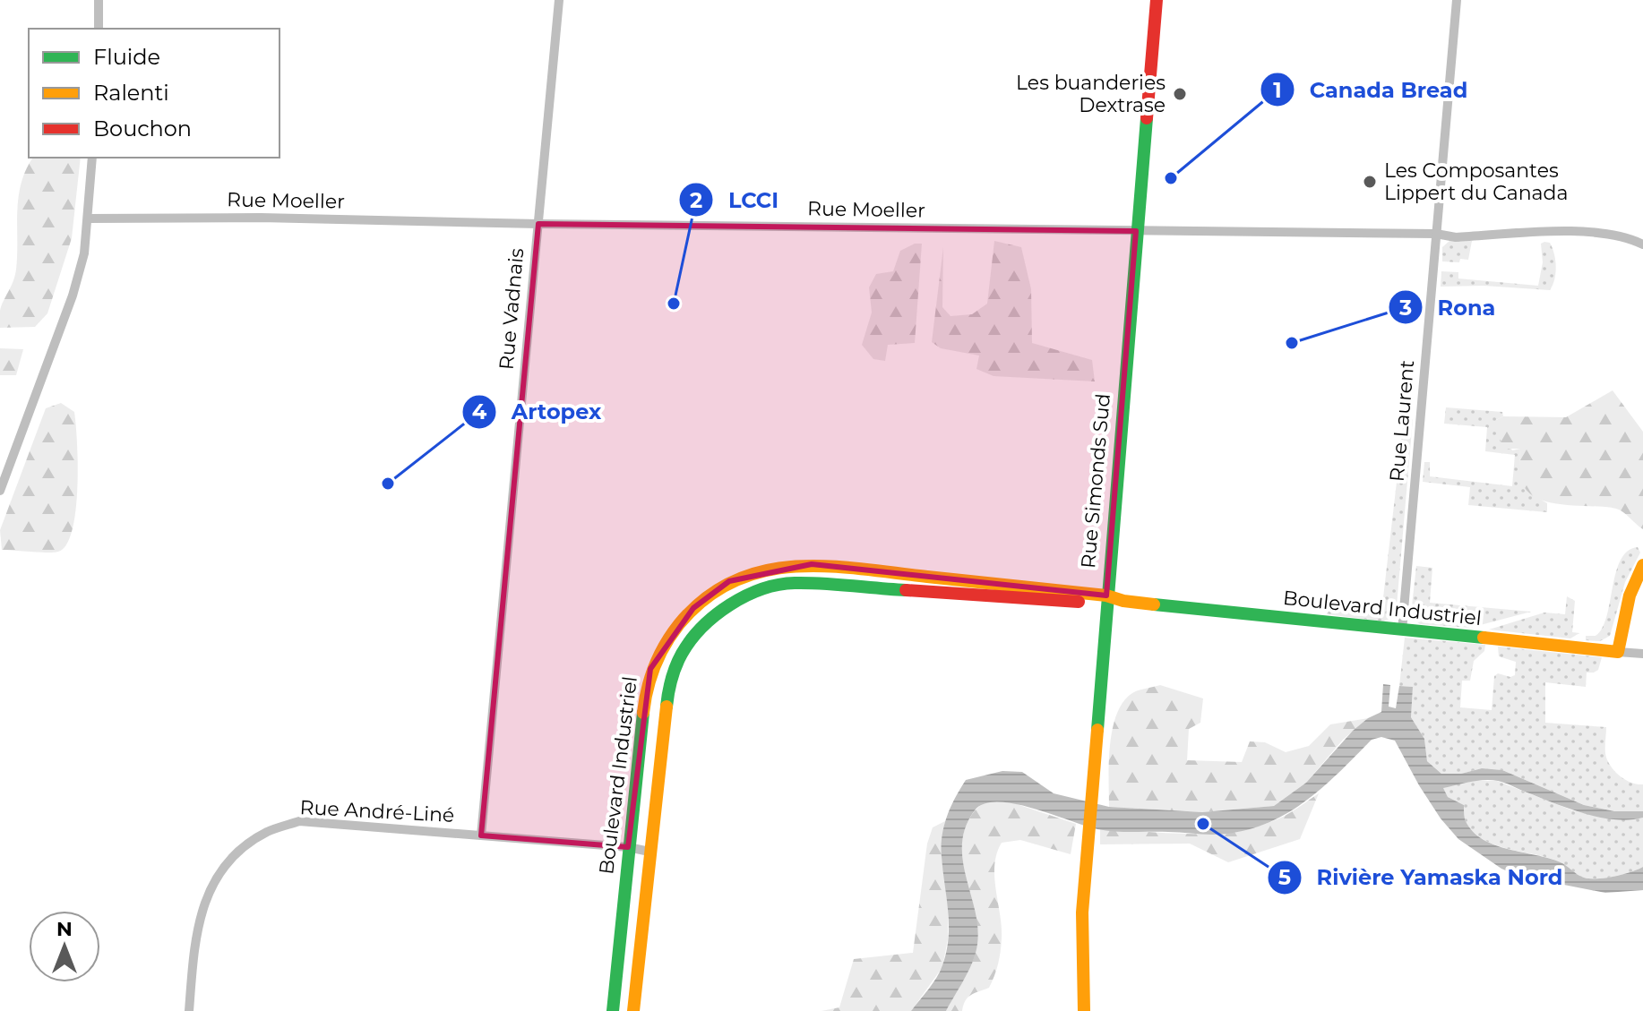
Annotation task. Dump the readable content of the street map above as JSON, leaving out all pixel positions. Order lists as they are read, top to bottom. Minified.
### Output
{"streets":{"street":["Rue Moeller","Rue Vadnais","Rue Laurent","Rue Simonds Sud","Boulevard Industriel","Rue André-Liné"]},"crossings":[["Rue Moeller","Rue Vadnais"],["Rue Moeller","Rue Laurent"],["Rue Moeller","Rue Simonds Sud"],["Rue Vadnais","Rue André-Liné"],["Rue Laurent","Boulevard Industriel"],["Rue Simonds Sud","Boulevard Industriel"],["Boulevard Industriel","Rue André-Liné"]],"places":["Les buanderies Dextrase","Canada Bread","Les Composantes Lippert du Canada","LCCI","Rona","Artopex","Rivière Yamaska Nord"],"legend":["Fluide","Ralenti","Bouchon"],"north":"top"}
